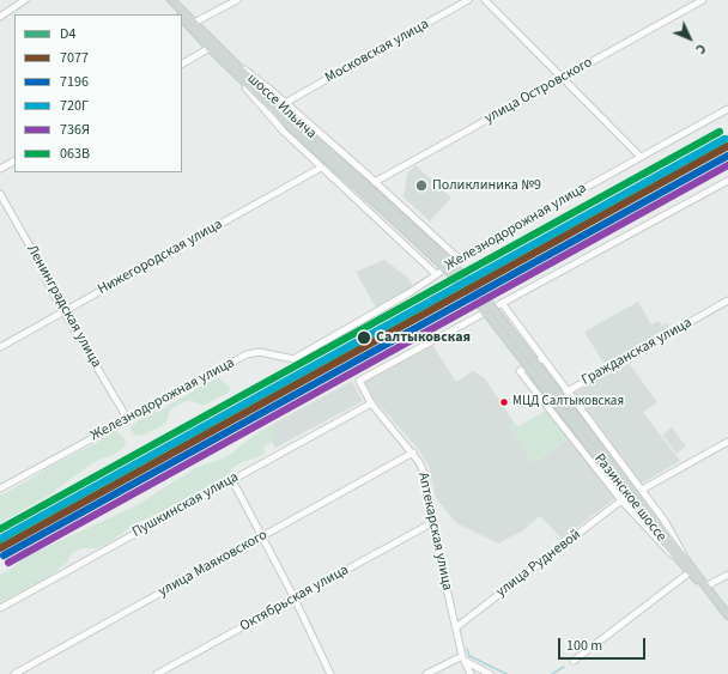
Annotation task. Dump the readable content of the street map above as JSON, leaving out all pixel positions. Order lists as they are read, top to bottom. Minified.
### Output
{"streets":{"main road":["шоссе Ильича","Разинское шоссе"],"street":["Московская улица","улица Островского","Железнодорожная улица","Нижегородская улица","Ленинградская улица","Гражданская улица","Пушкинская улица","Аптекарская улица","улица Маяковского","улица Рудневой","Октябрьская улица"]},"crossings":[["шоссе Ильича","Разинское шоссе"],["Железнодорожная улица","Ленинградская улица"],["Нижегородская улица","Ленинградская улица"],["Пушкинская улица","Аптекарская улица"],["Аптекарская улица","улица Маяковского"],["Аптекарская улица","улица Рудневой"],["Аптекарская улица","Октябрьская улица"]],"places":["Поликлиника №9","Салтыковская","МЦД Салтыковская"],"lines":["transit line 063В","transit line D4","transit line 720Г","transit line 7077","transit line 7196","transit line 736Я"],"legend":["D4","7077","7196","720Г","736Я","063В"],"scale_bar":"100 m","north":"bottom right"}
